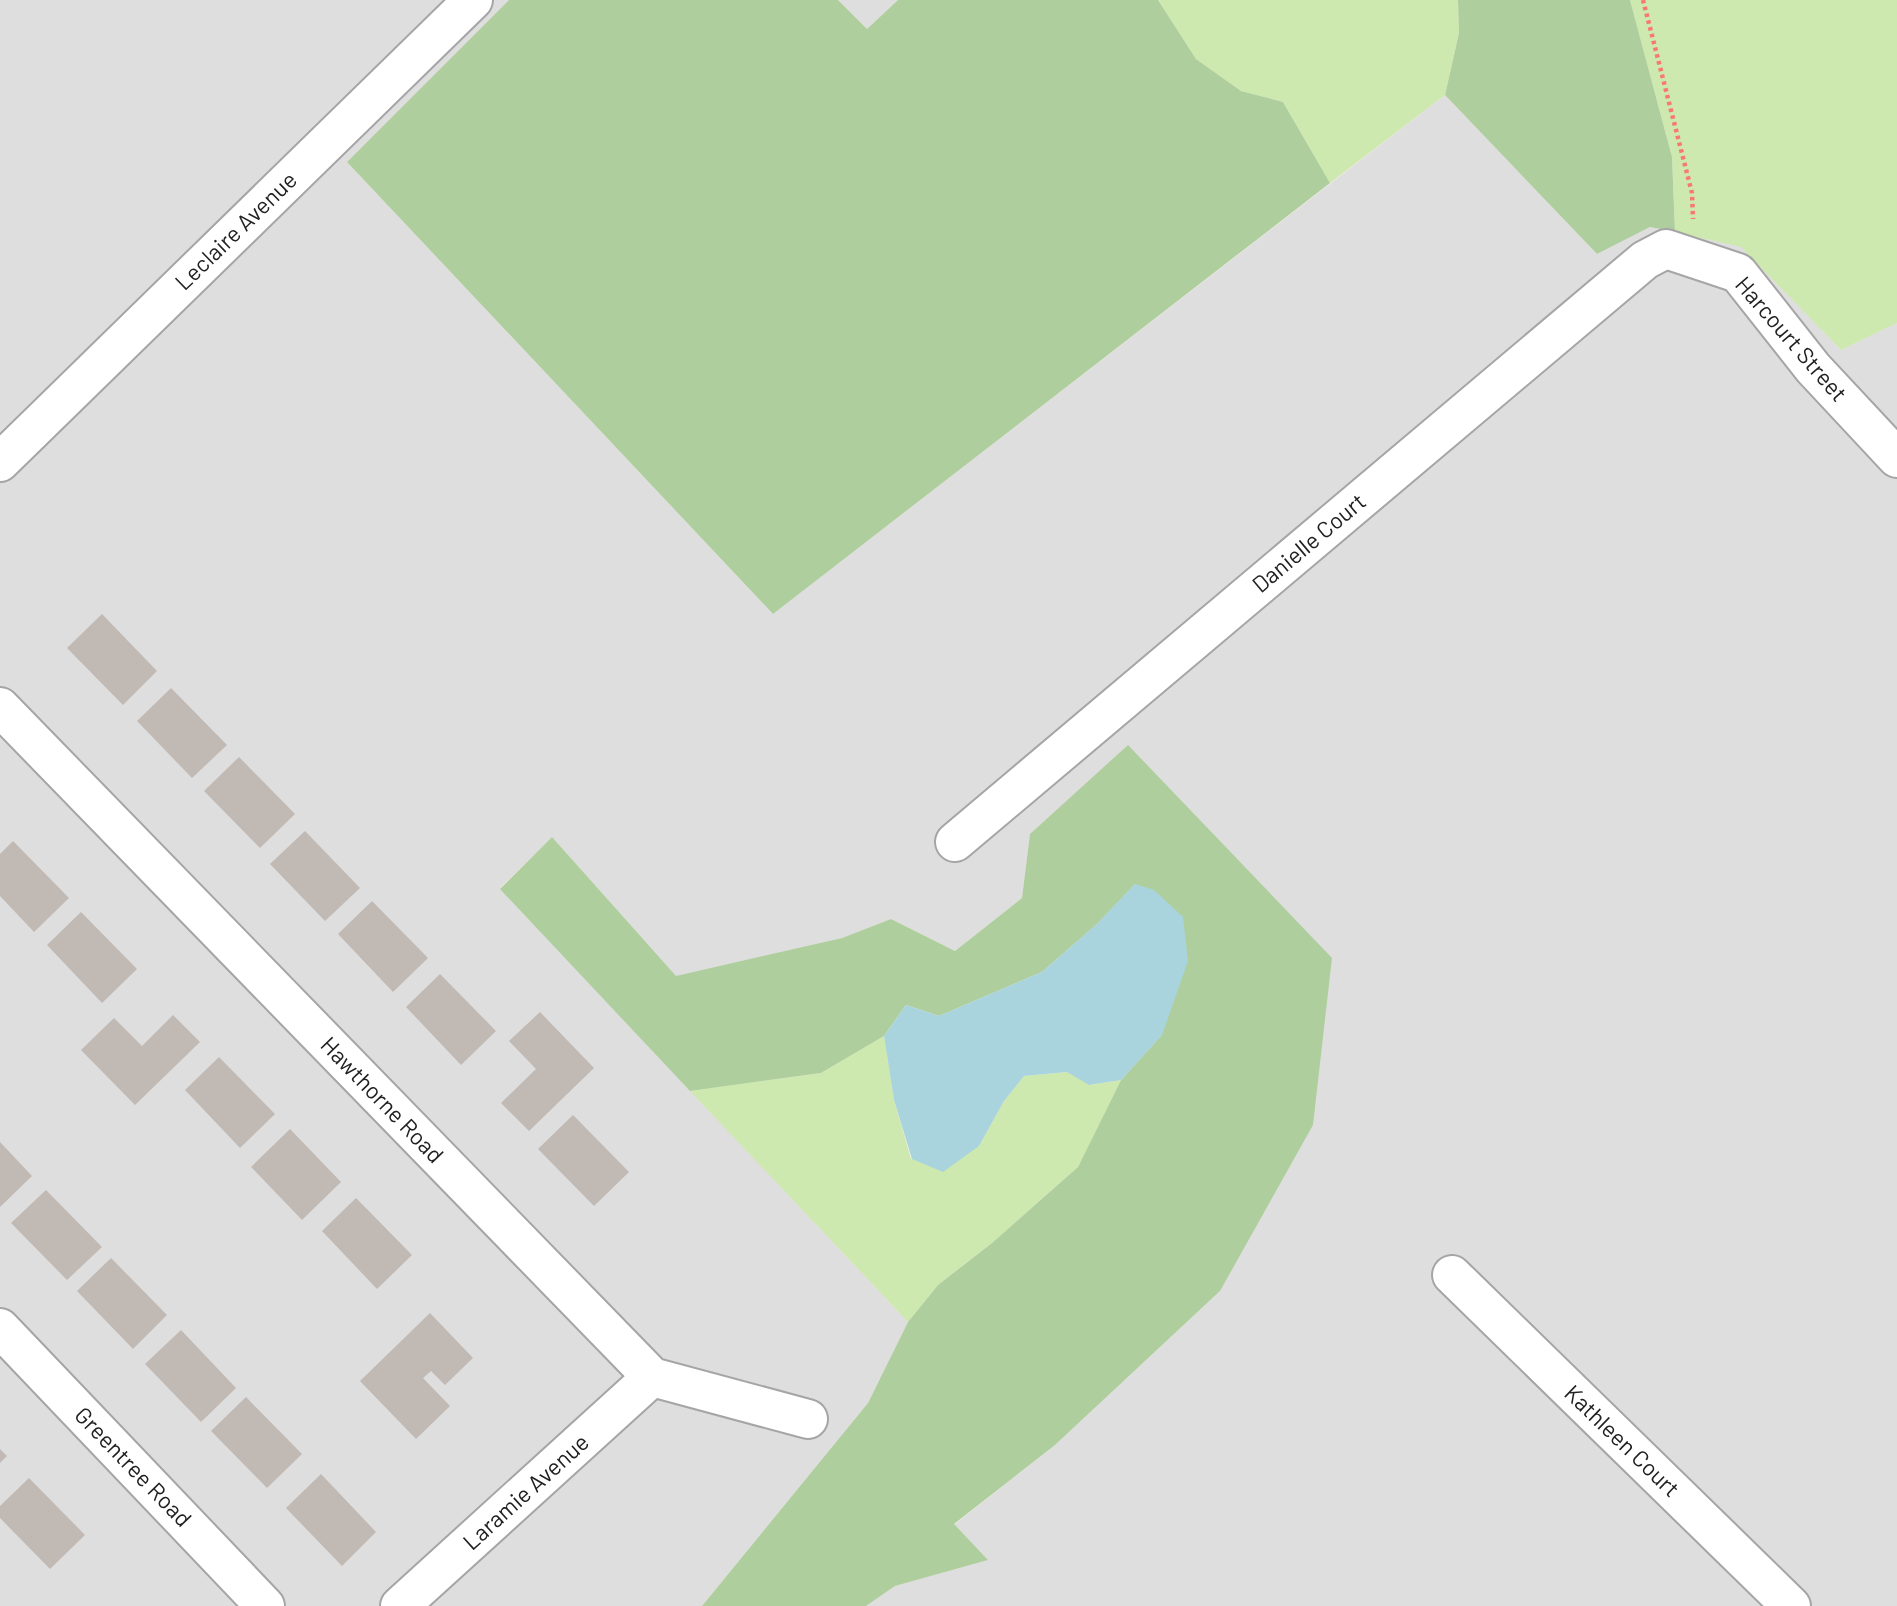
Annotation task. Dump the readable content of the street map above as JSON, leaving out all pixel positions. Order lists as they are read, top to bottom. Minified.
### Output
{"streets":{"street":["Leclaire Avenue","Harcourt Street","Danielle Court","Hawthorne Road","Kathleen Court","Greentree Road","Laramie Avenue"]},"crossings":[["Harcourt Street","Danielle Court"],["Hawthorne Road","Laramie Avenue"]]}
